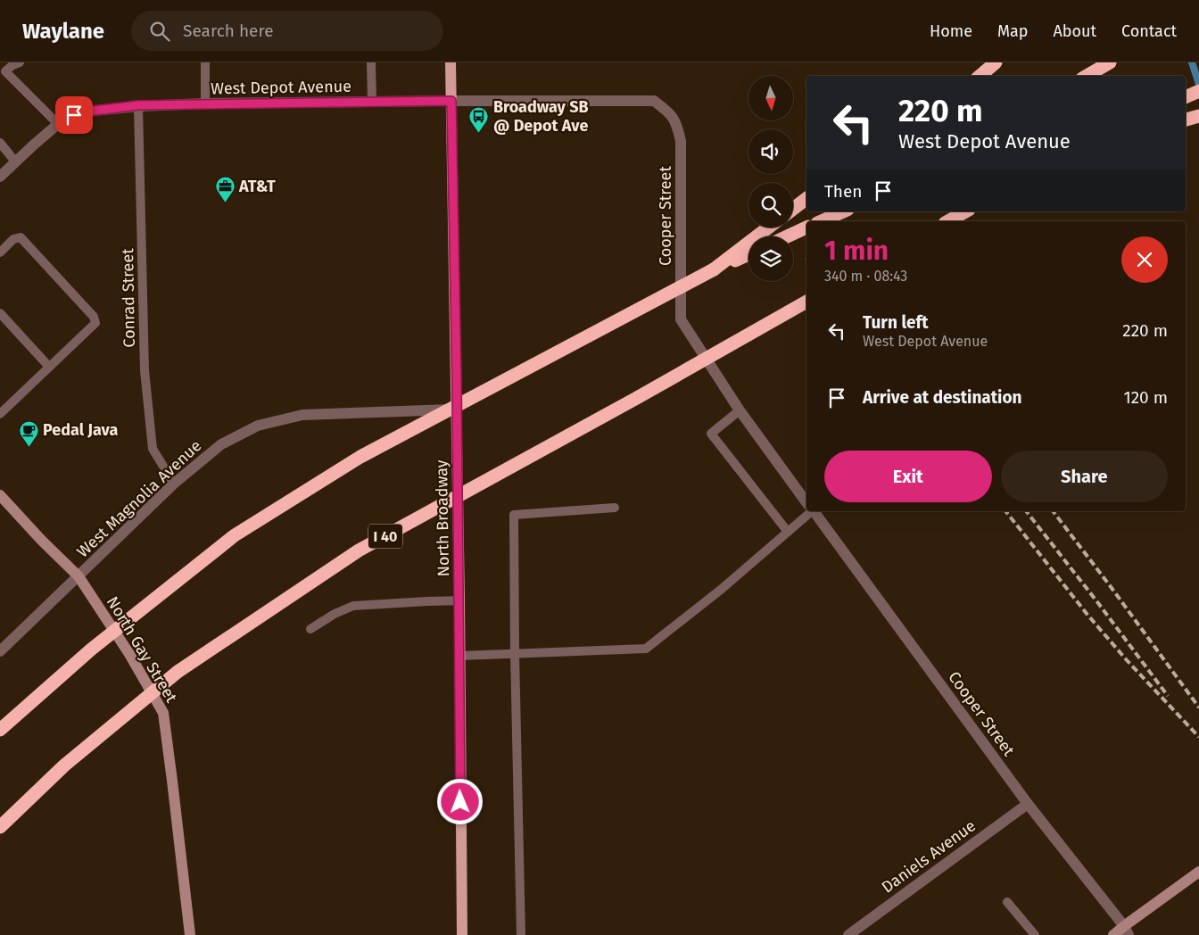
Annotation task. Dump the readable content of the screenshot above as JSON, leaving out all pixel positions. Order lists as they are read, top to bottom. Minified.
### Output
{"streets":{"highway":["I 40"],"main road":["North Broadway","North Gay Street"],"street":["West Depot Avenue","Cooper Street","West Magnolia Avenue","Daniels Avenue"],"lane":["Conrad Street"]},"crossings":[["West Depot Avenue","Cooper Street"],["West Depot Avenue","Conrad Street"],["West Depot Avenue","North Broadway"],["Cooper Street","North Broadway"],["Cooper Street","Daniels Avenue"],["Conrad Street","West Magnolia Avenue"],["West Magnolia Avenue","North Broadway"],["West Magnolia Avenue","North Gay Street"]],"places":{"bus stop":["Broadway SB @ Depot Ave"],"office":["AT&T"],"cafe":["Pedal Java"]},"north":"bottom","page":{"header":"Waylane","search":"Search here","nav":["Home","Map","About","Contact"],"turn":["220 m","West Depot Avenue"],"then":"Then","heading":["1 min","340 m · 08:43"],"list":[{"name":"Turn left","note":"West Depot Avenue","value":"220 m"},{"name":"Arrive at destination","value":"120 m"}],"buttons":["Exit","Share"]}}
